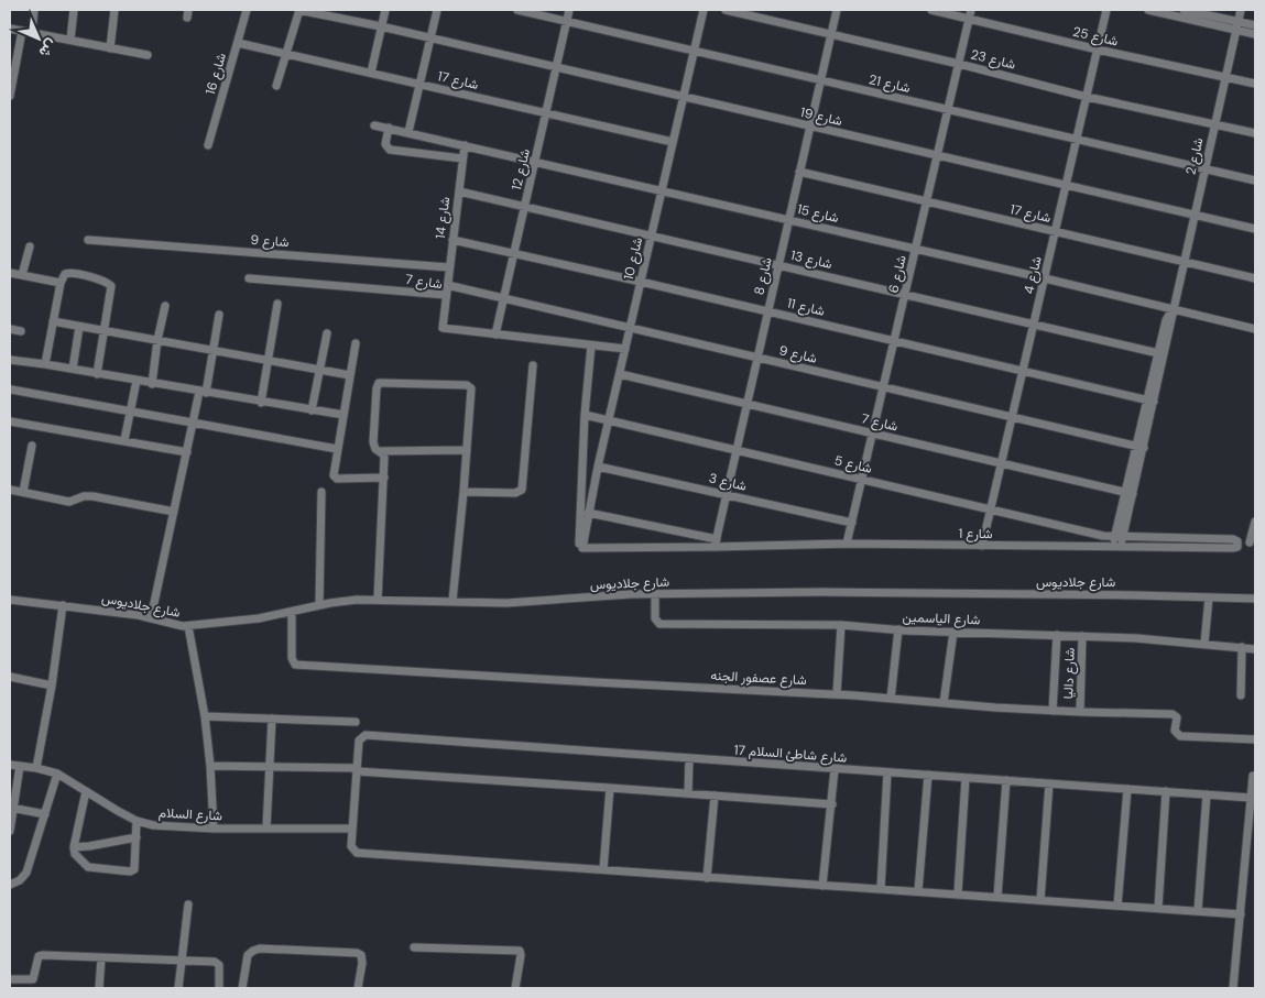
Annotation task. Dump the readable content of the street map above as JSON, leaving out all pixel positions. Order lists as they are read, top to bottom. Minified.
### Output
{"streets":{"street":["شارع 25","شارع 23","شارع 16","شارع 17","شارع 21","شارع 19","شارع 2","شارع 12","شارع 15","شارع 14","شارع 9","شارع 10","شارع 13","شارع 6","شارع 4","شارع 8","شارع 7","شارع 11","شارع 5","شارع 3","شارع 1","شارع جلاديوس","شارع الياسمين","شارع داليا","شارع عصفور الجنه","شارع شاطئ السلام 17","شارع السلام"]},"crossings":[["شارع 25","شارع 2"],["شارع 25","شارع 6"],["شارع 25","شارع 4"],["شارع 23","شارع 2"],["شارع 23","شارع 6"],["شارع 23","شارع 4"],["شارع 23","شارع 8"],["شارع 16","شارع 17"],["شارع 17","شارع 2"],["شارع 17","شارع 12"],["شارع 17","شارع 10"],["شارع 17","شارع 6"],["شارع 17","شارع 4"],["شارع 17","شارع 8"],["شارع 21","شارع 2"],["شارع 21","شارع 12"],["شارع 21","شارع 10"],["شارع 21","شارع 6"],["شارع 21","شارع 4"],["شارع 21","شارع 8"],["شارع 19","شارع 2"],["شارع 19","شارع 12"],["شارع 19","شارع 10"],["شارع 19","شارع 6"],["شارع 19","شارع 4"],["شارع 19","شارع 8"],["شارع 2","شارع 15"],["شارع 2","شارع 9"],["شارع 2","شارع 13"],["شارع 2","شارع 7"],["شارع 2","شارع 11"],["شارع 2","شارع 5"],["شارع 2","شارع 1"],["شارع 12","شارع 15"],["شارع 12","شارع 9"],["شارع 12","شارع 13"],["شارع 12","شارع 7"],["شارع 12","شارع 11"],["شارع 15","شارع 14"],["شارع 15","شارع 10"],["شارع 15","شارع 6"],["شارع 15","شارع 4"],["شارع 15","شارع 8"],["شارع 14","شارع 9"],["شارع 14","شارع 13"],["شارع 14","شارع 7"],["شارع 14","شارع 11"],["شارع 9","شارع 10"],["شارع 9","شارع 6"],["شارع 9","شارع 4"],["شارع 9","شارع 8"],["شارع 10","شارع 13"],["شارع 10","شارع 7"],["شارع 10","شارع 11"],["شارع 10","شارع 5"],["شارع 10","شارع 3"],["شارع 10","شارع 1"],["شارع 13","شارع 6"],["شارع 13","شارع 4"],["شارع 13","شارع 8"],["شارع 6","شارع 7"],["شارع 6","شارع 11"],["شارع 6","شارع 5"],["شارع 6","شارع 3"],["شارع 6","شارع 1"],["شارع 4","شارع 7"],["شارع 4","شارع 11"],["شارع 4","شارع 5"],["شارع 4","شارع 1"],["شارع 8","شارع 7"],["شارع 8","شارع 11"],["شارع 8","شارع 5"],["شارع 8","شارع 3"],["شارع 8","شارع 1"],["شارع 5","شارع 1"],["شارع جلاديوس","شارع الياسمين"],["شارع جلاديوس","شارع عصفور الجنه"],["شارع الياسمين","شارع داليا"],["شارع داليا","شارع عصفور الجنه"]],"north":"bottom right"}
